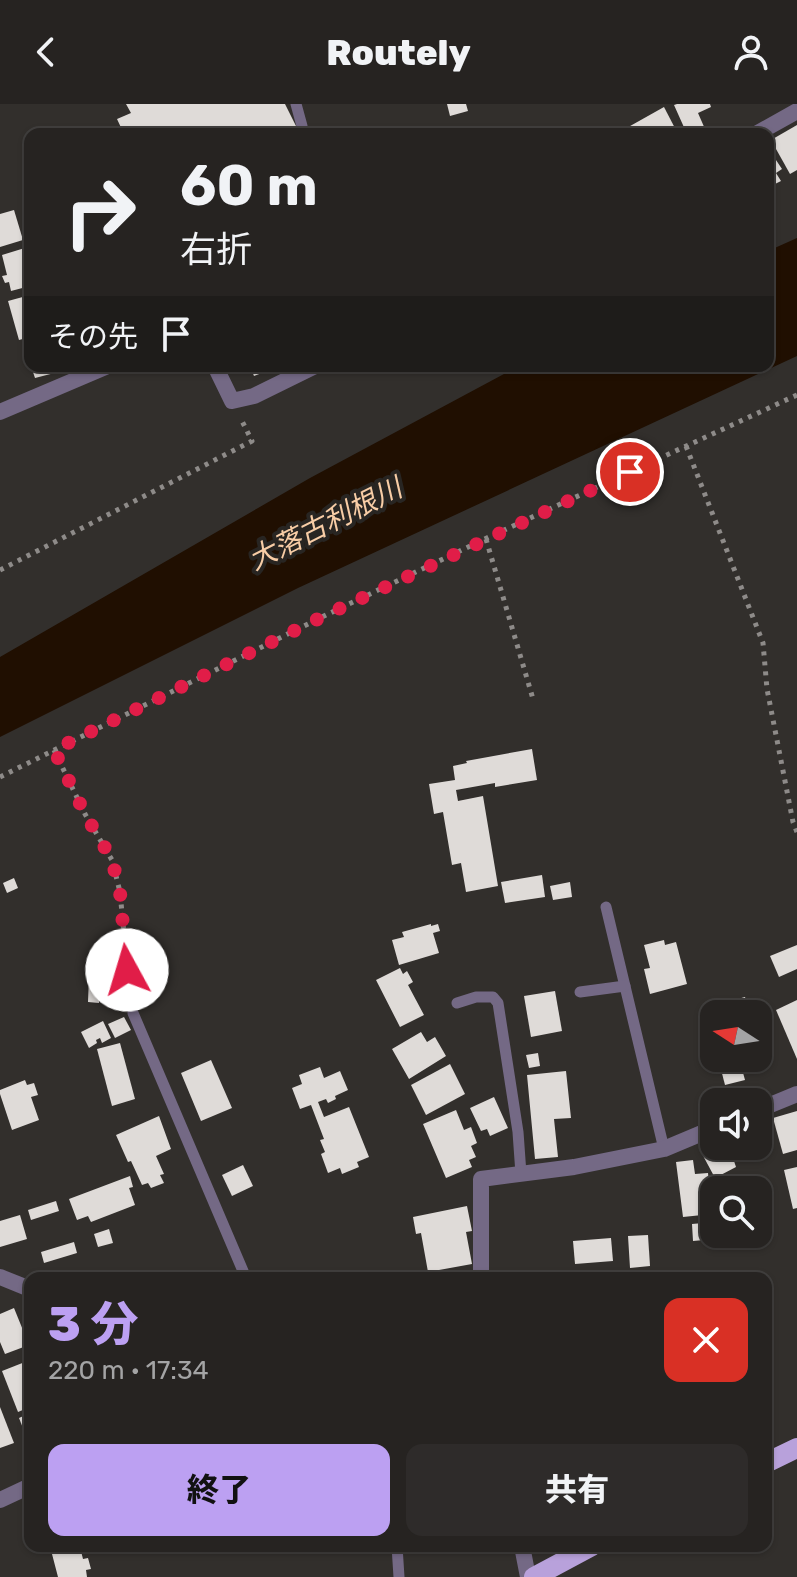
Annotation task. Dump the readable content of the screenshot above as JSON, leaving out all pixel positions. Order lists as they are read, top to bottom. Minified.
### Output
{"water":["大落古利根川"],"north":"left","page":{"header":"Routely","turn":["60 m","右折"],"then":"その先","heading":["3 分","220 m · 17:34"],"buttons":["終了","共有"]}}
